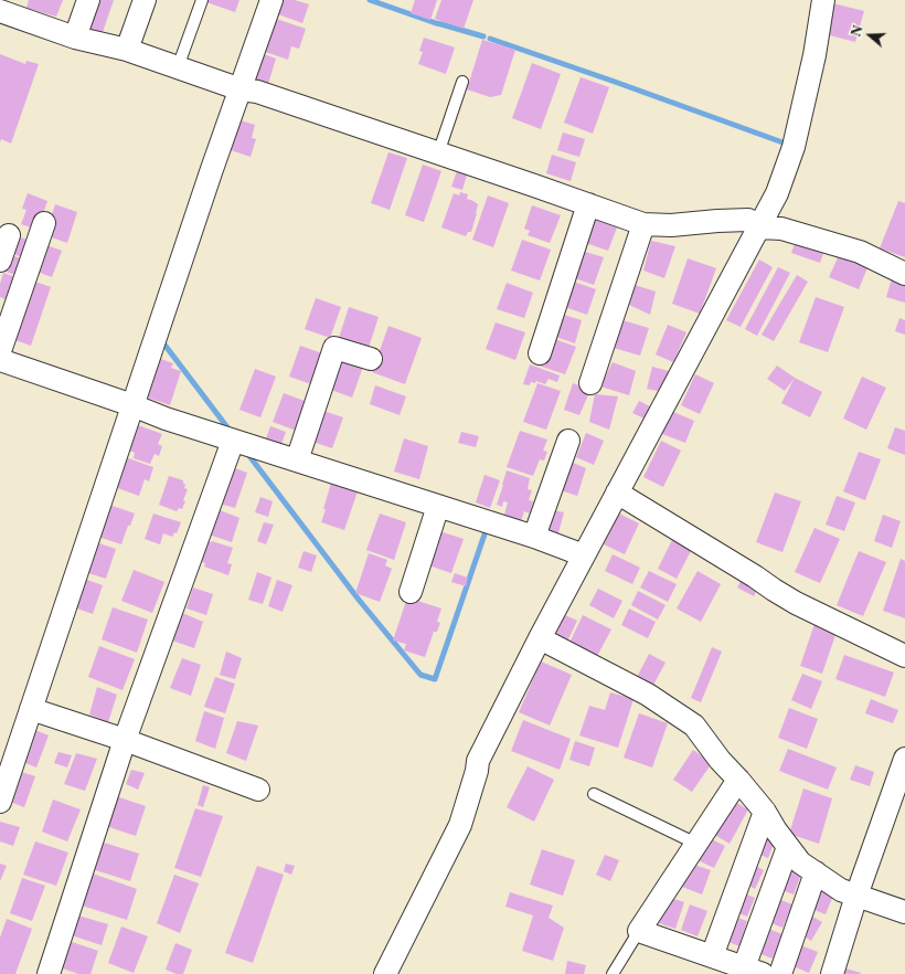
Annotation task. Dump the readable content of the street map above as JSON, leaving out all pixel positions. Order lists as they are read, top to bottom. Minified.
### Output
{"north":"left"}
